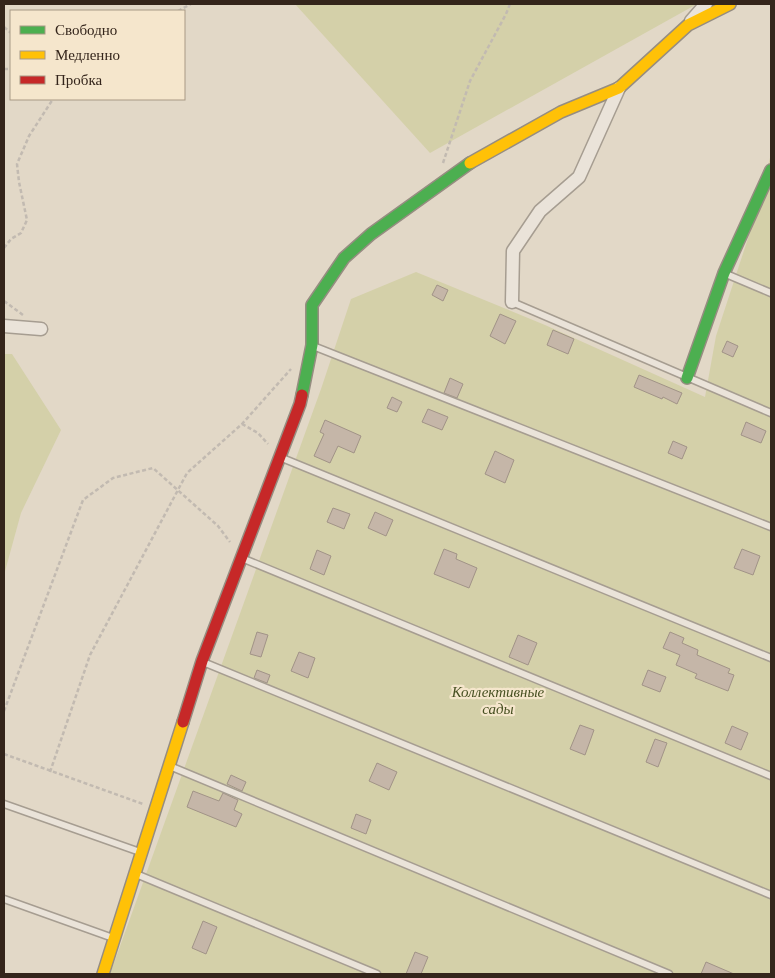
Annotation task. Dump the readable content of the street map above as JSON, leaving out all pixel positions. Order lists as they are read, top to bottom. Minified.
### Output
{"parks":["Коллективные сады"],"legend":["Свободно","Медленно","Пробка"]}
